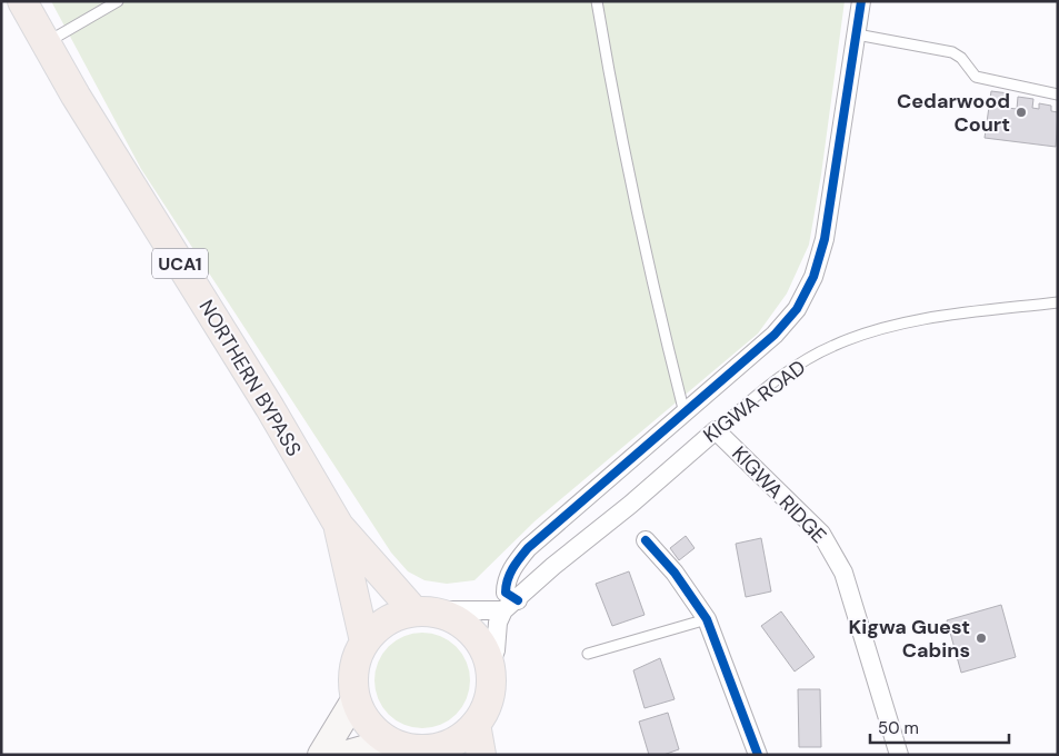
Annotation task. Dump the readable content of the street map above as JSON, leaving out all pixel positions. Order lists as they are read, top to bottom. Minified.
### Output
{"streets":{"main road":["UCA1","NORTHERN BYPASS"],"street":["KIGWA ROAD","KIGWA RIDGE"]},"crossings":[["UCA1","NORTHERN BYPASS"],["KIGWA ROAD","KIGWA RIDGE"]],"places":["Cedarwood Court","Kigwa Guest Cabins"],"scale_bar":"50 m"}
